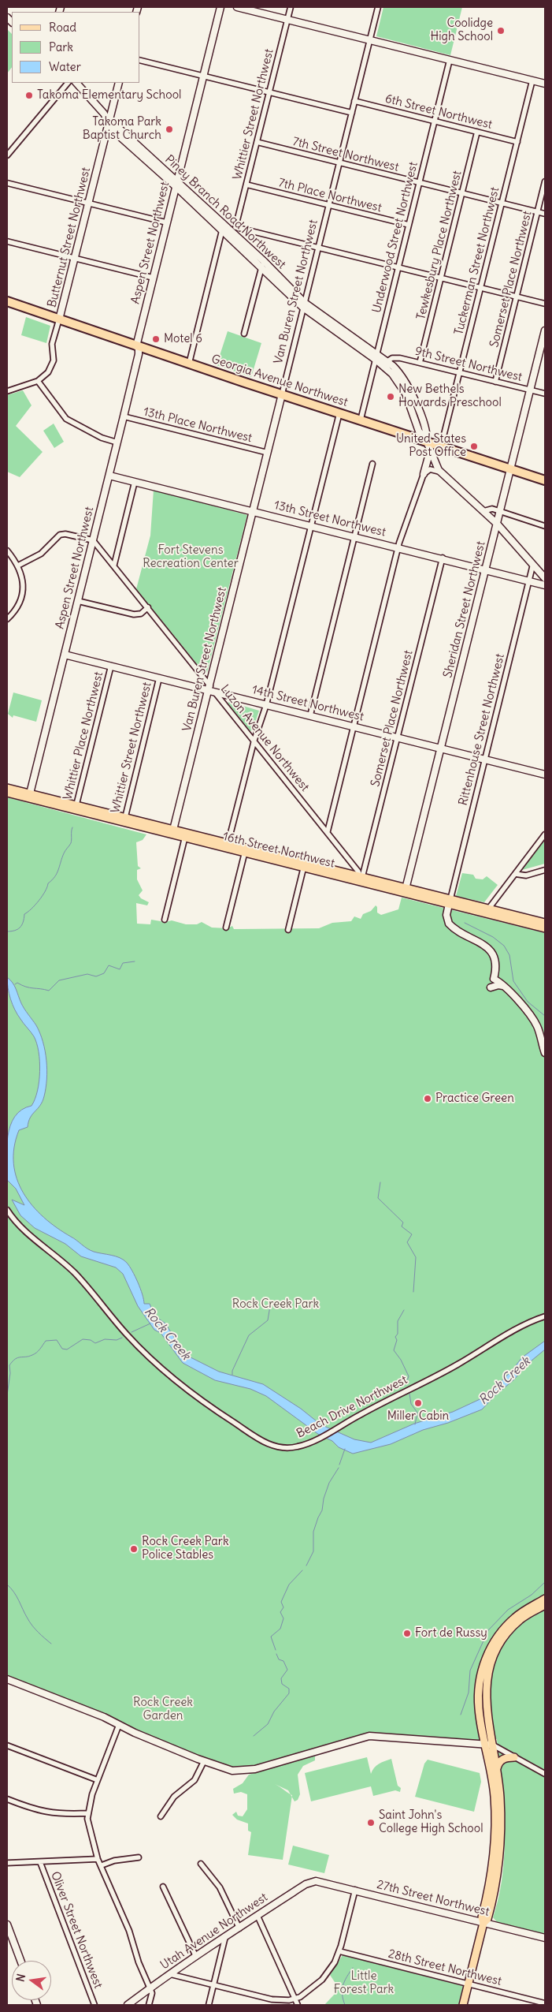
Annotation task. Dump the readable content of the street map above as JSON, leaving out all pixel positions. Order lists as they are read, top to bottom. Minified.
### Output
{"streets":{"highway":["Georgia Avenue Northwest"],"main road":["16th Street Northwest"],"street":["6th Street Northwest","Whittier Street Northwest","7th Street Northwest","7th Place Northwest","Piney Branch Road Northwest","Butternut Street Northwest","Underwood Street Northwest","Aspen Street Northwest","Tewkesbury Place Northwest","Tuckerman Street Northwest","Somerset Place Northwest","Van Buren Street Northwest","9th Street Northwest","13th Place Northwest","13th Street Northwest","Sheridan Street Northwest","14th Street Northwest","Rittenhouse Street Northwest","Whittier Place Northwest","Luzon Avenue Northwest","Beach Drive Northwest","27th Street Northwest","Oliver Street Northwest","Utah Avenue Northwest","28th Street Northwest"]},"crossings":[["6th Street Northwest","Underwood Street Northwest"],["6th Street Northwest","Tewkesbury Place Northwest"],["6th Street Northwest","Tuckerman Street Northwest"],["6th Street Northwest","Van Buren Street Northwest"],["Whittier Street Northwest","7th Street Northwest"],["Whittier Street Northwest","7th Place Northwest"],["Whittier Street Northwest","Van Buren Street Northwest"],["Whittier Street Northwest","14th Street Northwest"],["Whittier Street Northwest","16th Street Northwest"],["7th Street Northwest","Underwood Street Northwest"],["7th Street Northwest","Tewkesbury Place Northwest"],["7th Street Northwest","Tuckerman Street Northwest"],["7th Street Northwest","Somerset Place Northwest"],["7th Street Northwest","Van Buren Street Northwest"],["7th Place Northwest","Underwood Street Northwest"],["7th Place Northwest","Van Buren Street Northwest"],["Piney Branch Road Northwest","Butternut Street Northwest"],["Piney Branch Road Northwest","Underwood Street Northwest"],["Piney Branch Road Northwest","Aspen Street Northwest"],["Piney Branch Road Northwest","Van Buren Street Northwest"],["Piney Branch Road Northwest","9th Street Northwest"],["Piney Branch Road Northwest","Georgia Avenue Northwest"],["Piney Branch Road Northwest","Sheridan Street Northwest"],["Piney Branch Road Northwest","Rittenhouse Street Northwest"],["Butternut Street Northwest","Georgia Avenue Northwest"],["Underwood Street Northwest","Georgia Avenue Northwest"],["Aspen Street Northwest","Georgia Avenue Northwest"],["Aspen Street Northwest","13th Place Northwest"],["Aspen Street Northwest","13th Street Northwest"],["Aspen Street Northwest","14th Street Northwest"],["Aspen Street Northwest","Luzon Avenue Northwest"],["Aspen Street Northwest","16th Street Northwest"],["Tewkesbury Place Northwest","9th Street Northwest"],["Tuckerman Street Northwest","9th Street Northwest"],["Tuckerman Street Northwest","Georgia Avenue Northwest"],["Somerset Place Northwest","9th Street Northwest"],["Somerset Place Northwest","13th Street Northwest"],["Somerset Place Northwest","14th Street Northwest"],["Somerset Place Northwest","Luzon Avenue Northwest"],["Somerset Place Northwest","16th Street Northwest"],["Van Buren Street Northwest","Georgia Avenue Northwest"],["Van Buren Street Northwest","13th Place Northwest"],["Van Buren Street Northwest","13th Street Northwest"],["Van Buren Street Northwest","14th Street Northwest"],["Van Buren Street Northwest","Luzon Avenue Northwest"],["Van Buren Street Northwest","16th Street Northwest"],["9th Street Northwest","Sheridan Street Northwest"],["Georgia Avenue Northwest","Sheridan Street Northwest"],["13th Street Northwest","Sheridan Street Northwest"],["13th Street Northwest","Rittenhouse Street Northwest"],["Sheridan Street Northwest","14th Street Northwest"],["Sheridan Street Northwest","16th Street Northwest"],["14th Street Northwest","Rittenhouse Street Northwest"],["14th Street Northwest","Whittier Place Northwest"],["14th Street Northwest","Luzon Avenue Northwest"],["Rittenhouse Street Northwest","16th Street Northwest"],["Whittier Place Northwest","16th Street Northwest"],["Luzon Avenue Northwest","16th Street Northwest"],["27th Street Northwest","Utah Avenue Northwest"]],"water":["Rock Creek"],"parks":["Fort Stevens Recreation Center","Rock Creek Park","Rock Creek Garden","Little Forest Park"],"places":["Coolidge High School","Takoma Elementary School","Takoma Park Baptist Church","Motel 6","New Bethels Howards Preschool","United States Post Office","Practice Green","Miller Cabin","Rock Creek Park Police Stables","Fort de Russy","Saint John's College High School"],"legend":["Road","Park","Water"],"north":"left"}
